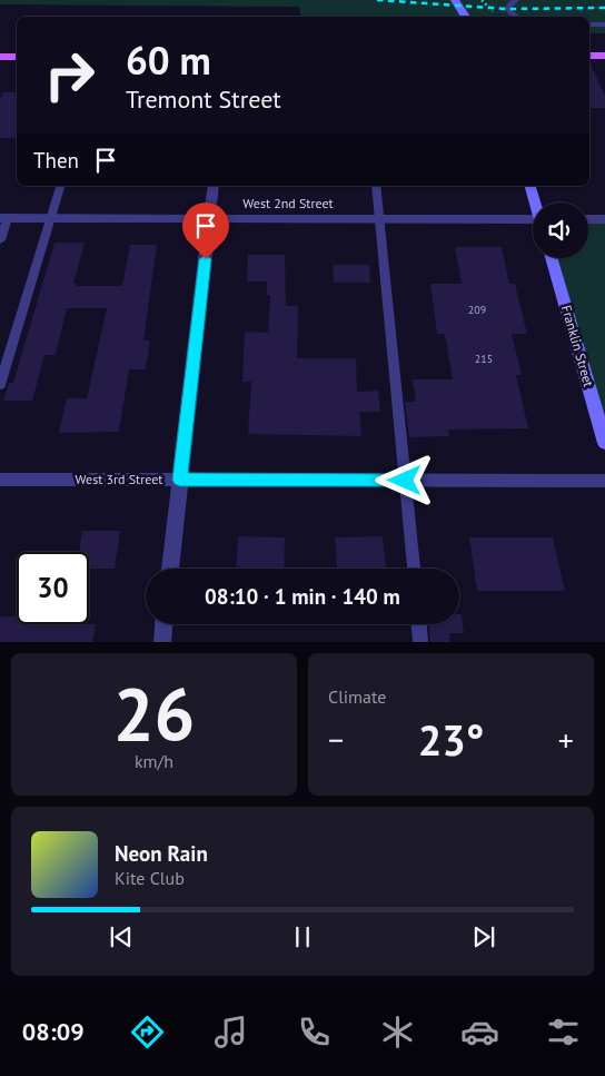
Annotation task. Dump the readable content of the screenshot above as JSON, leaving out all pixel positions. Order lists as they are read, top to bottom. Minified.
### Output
{"streets":{"street":["West 2nd Street","Franklin Street","West 3rd Street"]},"house_numbers":["209","215"],"page":{"turn":["60 m","Tremont Street"],"then":"Then","limit":"30","trip":"08:10 · 1 min · 140 m","tile":[["26","km/h"],"Climate"],"heat":["−","23°","+"],"song":["Neon Rain","Kite Club"],"tabs":"08:09"}}
